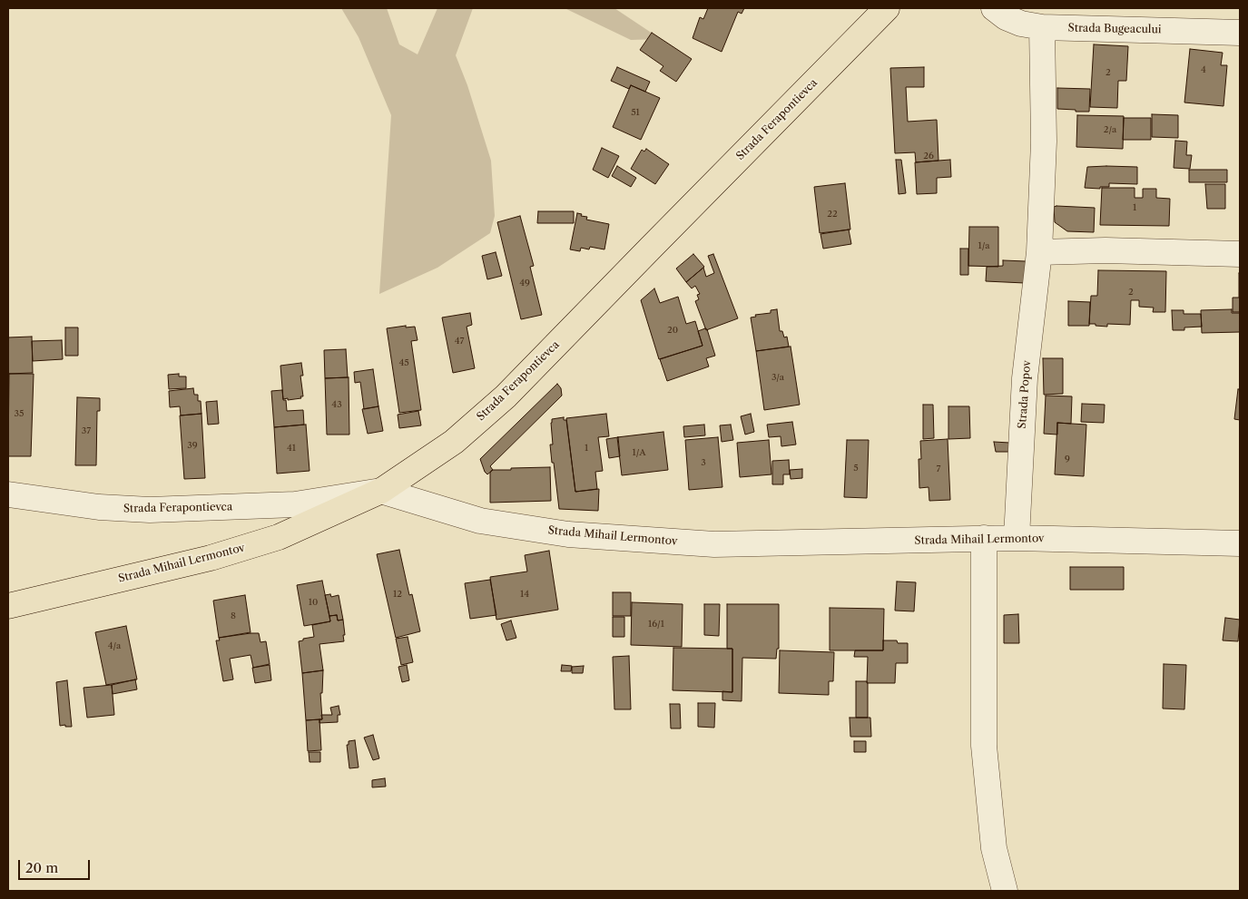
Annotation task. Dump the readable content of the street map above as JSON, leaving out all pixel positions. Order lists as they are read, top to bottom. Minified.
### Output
{"streets":{"main road":["Strada Ferapontievca","Strada Mihail Lermontov"],"street":["Strada Bugeacului","Strada Popov"]},"crossings":[["Strada Bugeacului","Strada Popov"],["Strada Ferapontievca","Strada Mihail Lermontov"],["Strada Popov","Strada Mihail Lermontov"]],"house_numbers":["4","2","51","2/a","26","1","22","1/a","49","2","20","47","45","3/a","43","35","37","39","41","1","1/A","9","3","5","7","12","14","10","8","16/1","4/a"],"scale_bar":"20 m"}
